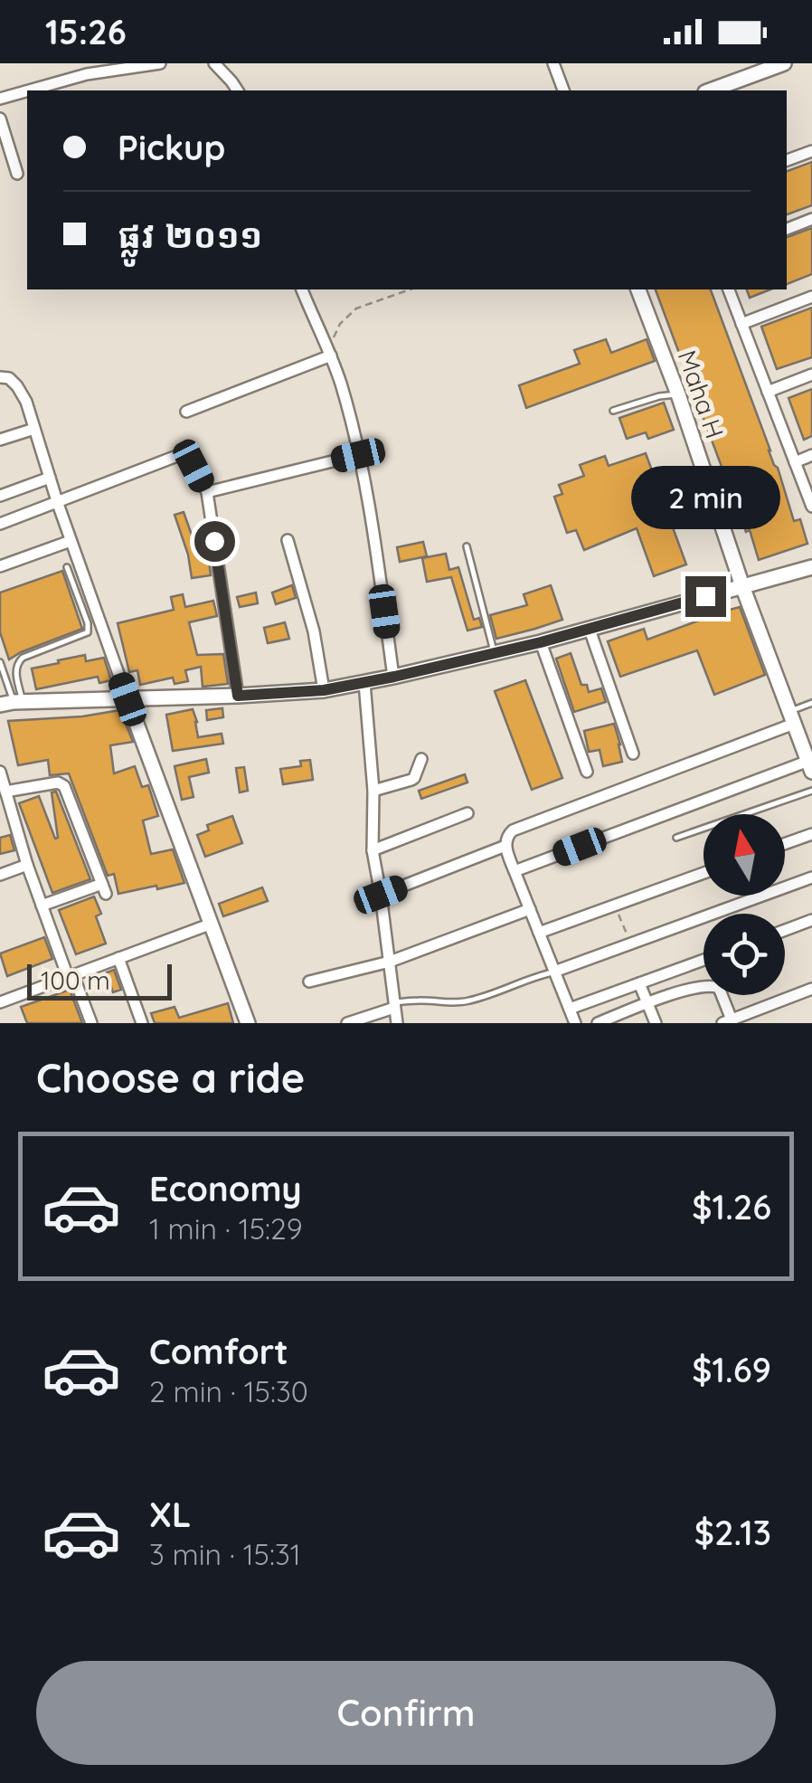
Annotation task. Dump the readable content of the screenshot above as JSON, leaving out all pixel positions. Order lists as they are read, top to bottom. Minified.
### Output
{"streets":{"main road":["Maha H"]},"scale_bar":"100 m","north":"top","page":{"status":"15:26","banner":["Pickup","ផ្លូវ ២០១១"],"bubble":"2 min","scale":"100 m","heading":"Choose a ride","list":[{"name":"Economy","note":"1 min · 15:29","value":"$1.26"},{"name":"Comfort","note":"2 min · 15:30","value":"$1.69"},{"name":"XL","note":"3 min · 15:31","value":"$2.13"}],"buttons":"Confirm"}}
